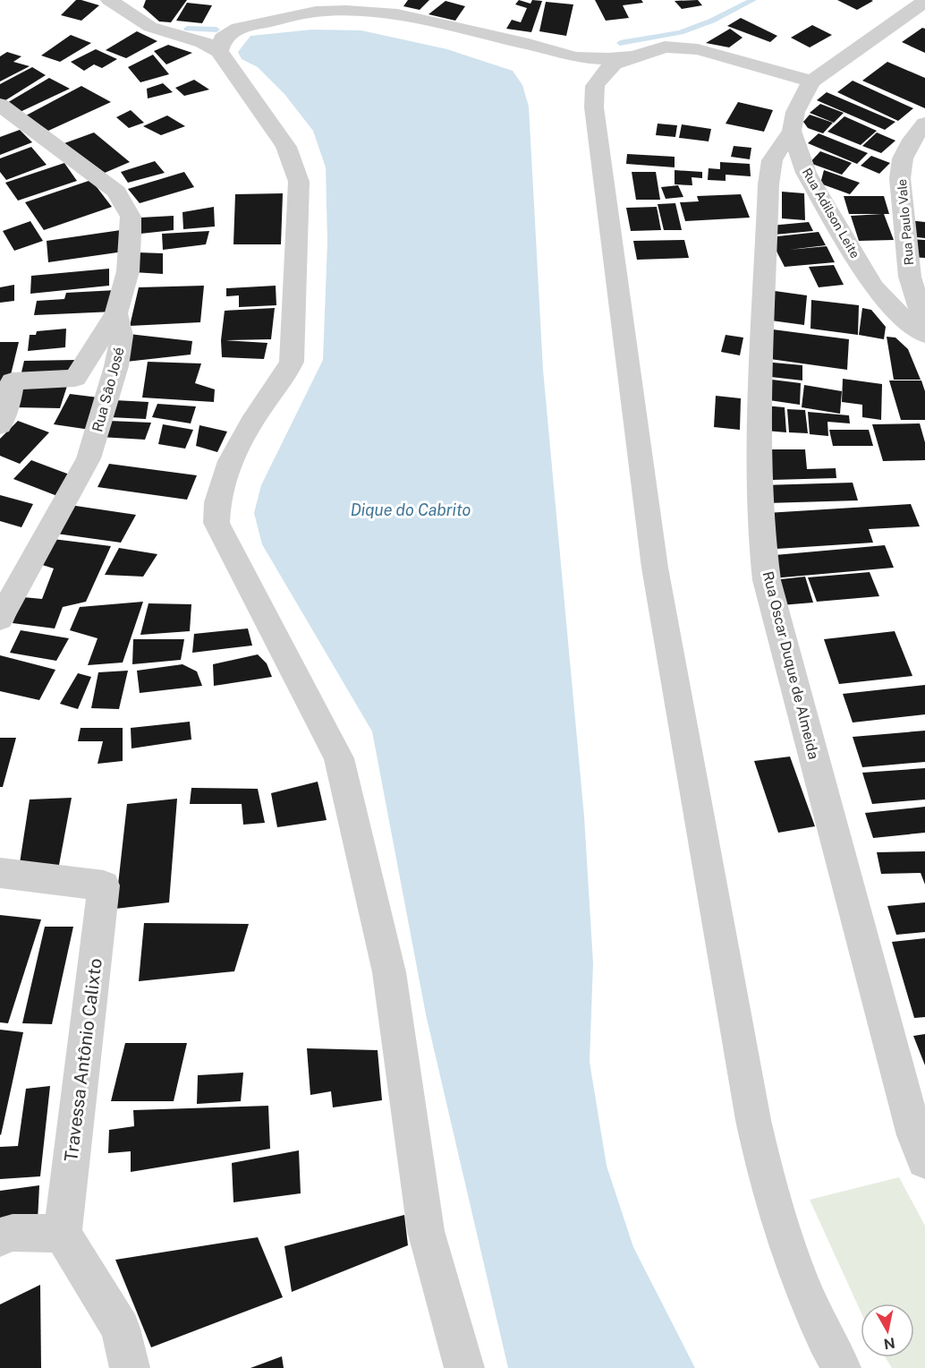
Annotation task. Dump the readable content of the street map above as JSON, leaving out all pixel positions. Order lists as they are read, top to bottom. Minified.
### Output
{"streets":{"street":["Rua Adilson Leite","Rua Paulo Vale","Rua Sâo José","Rua Oscar Duque de Almeida","Travessa Antônio Calixto"]},"crossings":[["Rua Adilson Leite","Rua Oscar Duque de Almeida"]],"water":["Dique do Cabrito"],"north":"bottom"}
